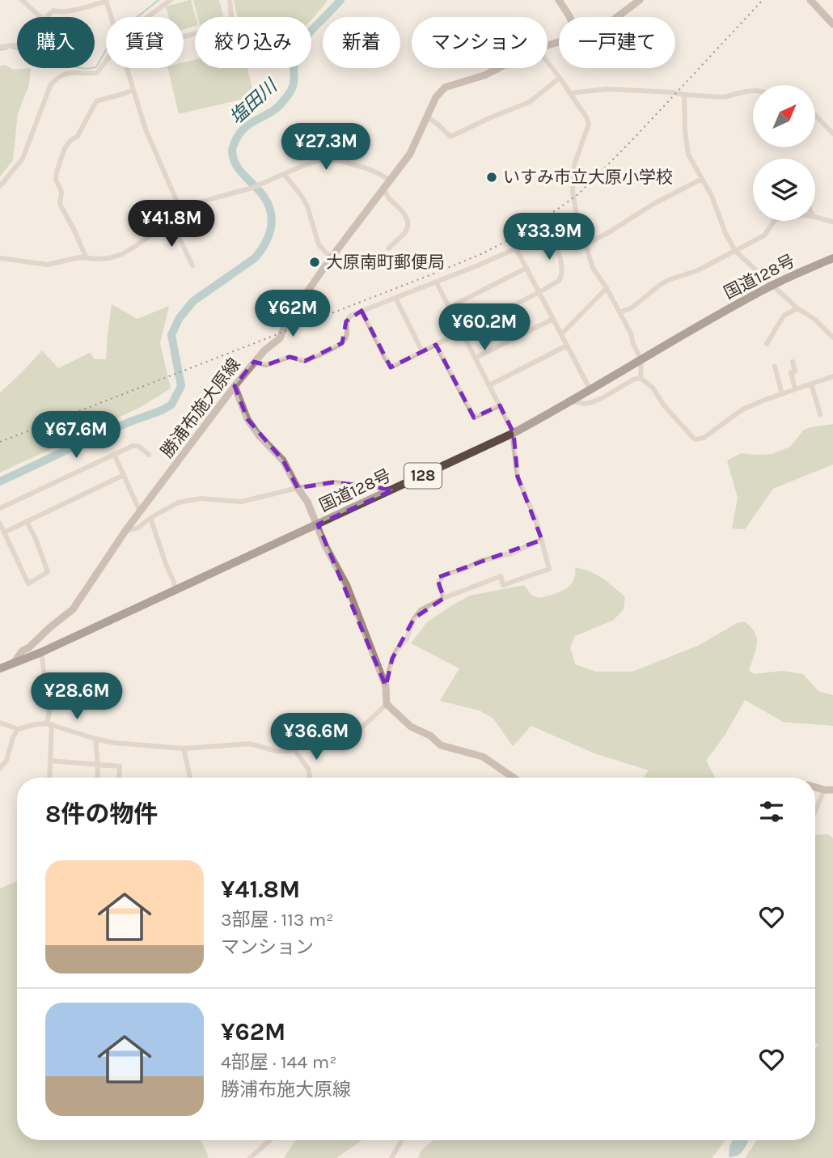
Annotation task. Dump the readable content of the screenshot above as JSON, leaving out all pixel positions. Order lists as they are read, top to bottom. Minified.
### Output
{"streets":{"highway":["国道128号","128"],"main road":["勝浦布施大原線"]},"crossings":[["国道128号","勝浦布施大原線"]],"water":["塩田川"],"places":["いすみ市立大原小学校","大原南町郵便局"],"north":"top right","page":{"chip":["購入","賃貸","絞り込み","新着","マンション","一戸建て"],"price":["¥27.3M","¥41.8M","¥33.9M","¥62M","¥60.2M","¥67.6M","¥28.6M","¥36.6M"],"heading":"8件の物件","list":[{"name":"¥41.8M","note":"3部屋 · 113 m² · マンション"},{"name":"¥62M","note":"4部屋 · 144 m² · 勝浦布施大原線"}]}}
